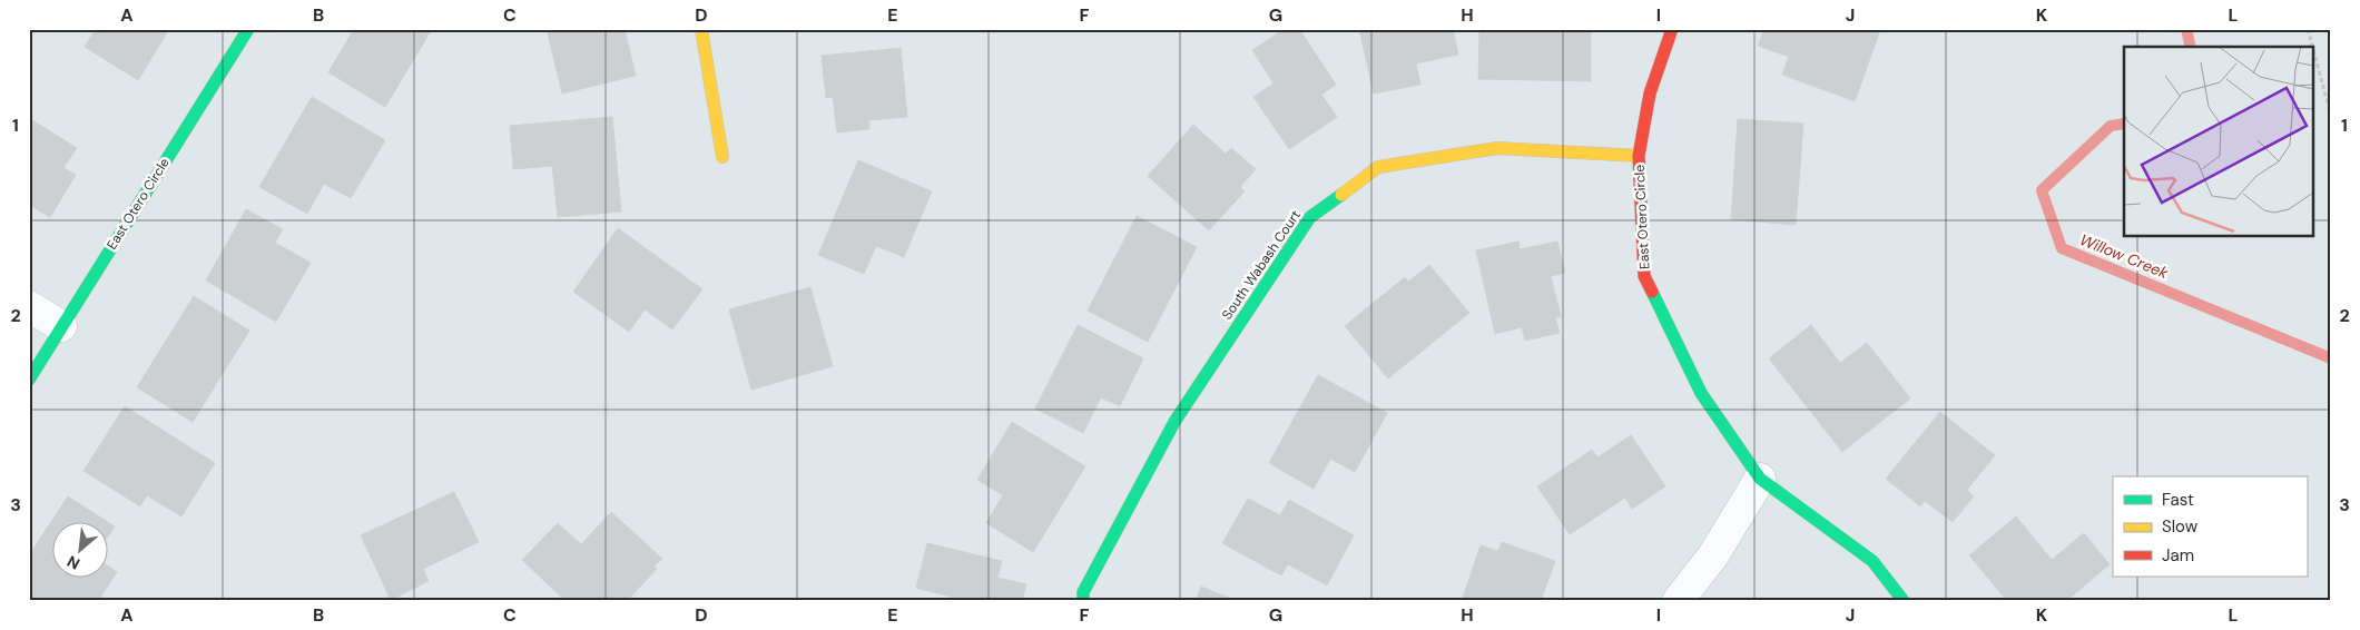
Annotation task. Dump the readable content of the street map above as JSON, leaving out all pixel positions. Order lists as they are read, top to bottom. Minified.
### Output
{"streets":{"street":["East Otero Circle","South Wabash Court"]},"crossings":[["East Otero Circle","South Wabash Court"]],"water":["Willow Creek"],"legend":["Fast","Slow","Jam"],"north":"bottom left","grid":{"columns":["A","B","C","D","E","F","G","H","I","J","K","L"],"rows":["1","2","3"]}}
